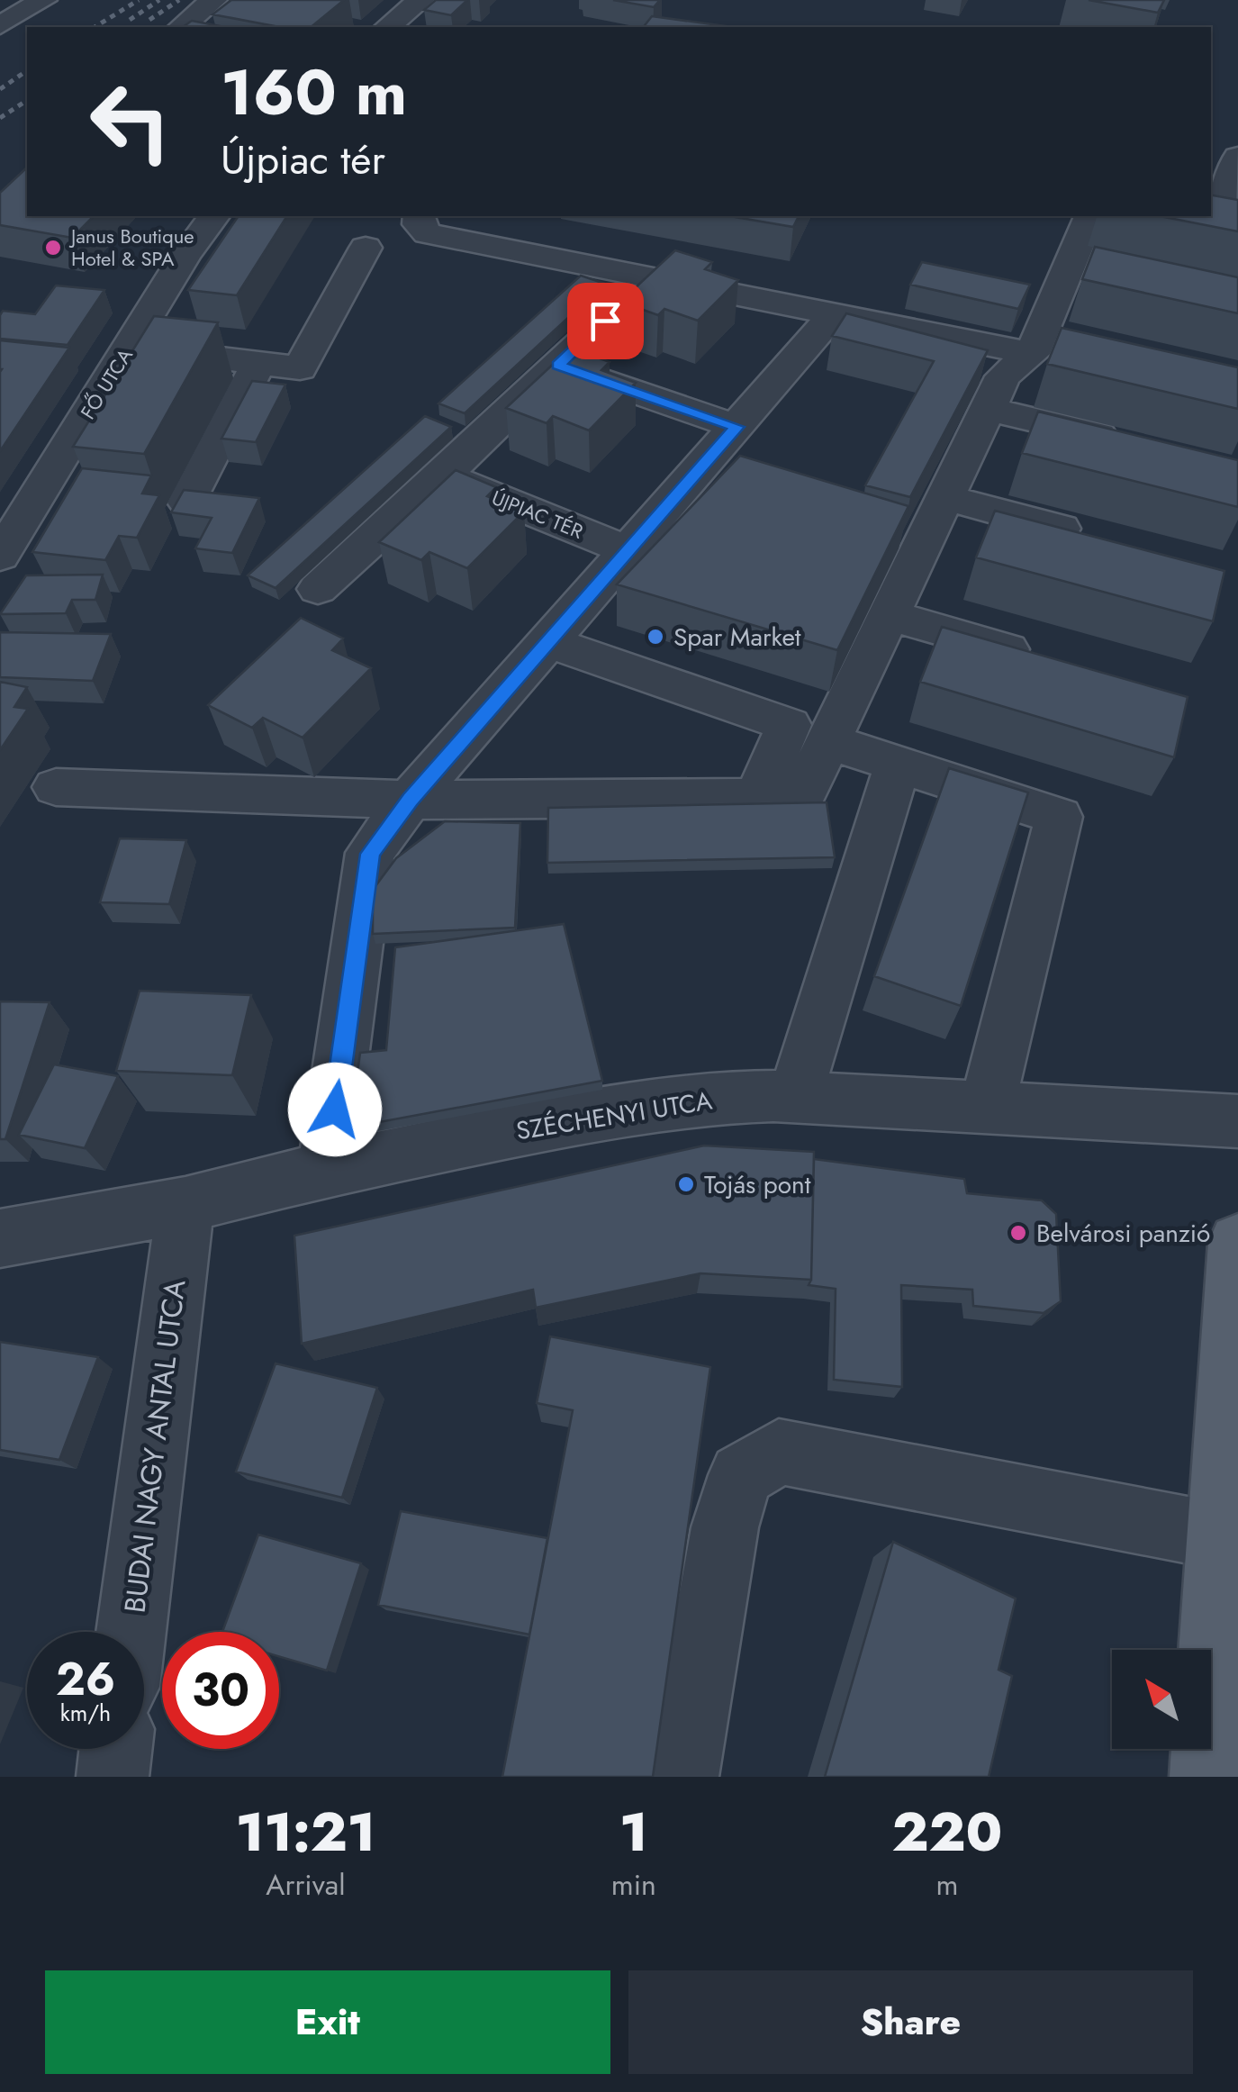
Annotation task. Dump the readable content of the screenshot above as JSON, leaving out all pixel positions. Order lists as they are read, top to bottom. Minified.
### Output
{"streets":{"street":["FŐ UTCA","ÚJPIAC TÉR","SZÉCHENYI UTCA","BUDAI NAGY ANTAL UTCA"]},"crossings":[["SZÉCHENYI UTCA","BUDAI NAGY ANTAL UTCA"]],"places":["Janus Boutique Hotel & SPA","Spar Market","Tojás pont","Belvárosi panzió"],"north":"top left","page":{"turn":["160 m","Újpiac tér"],"speed":"26 km/h","limit":"30","eta":["11:21","Arrival","1","min","220","m"],"buttons":["Exit","Share"]}}
